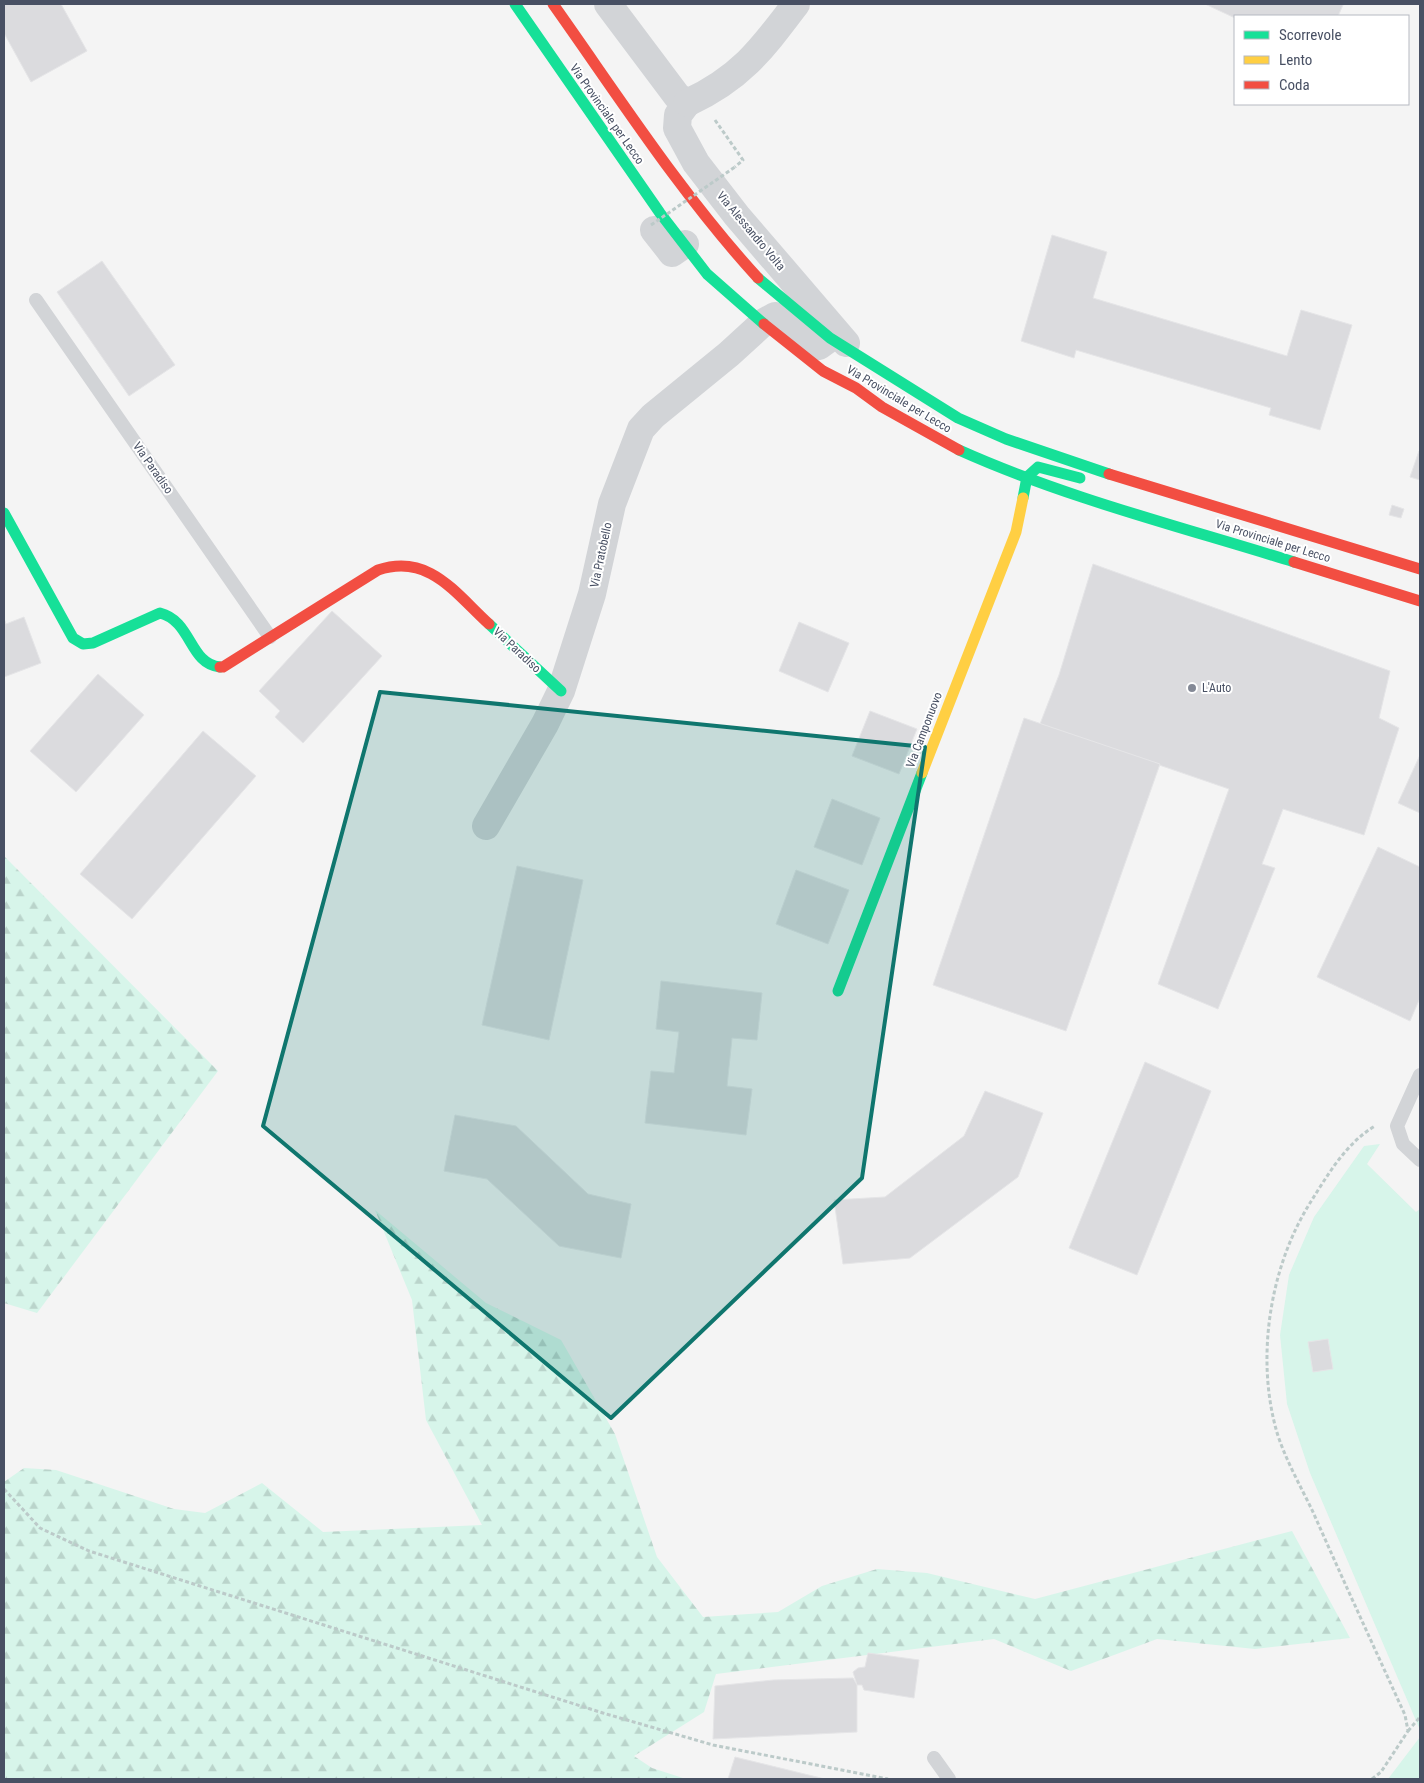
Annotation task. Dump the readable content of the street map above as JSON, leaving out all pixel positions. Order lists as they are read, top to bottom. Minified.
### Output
{"streets":{"main road":["Via Provinciale per Lecco","Via Paradiso","Via Camponuovo"],"street":["Via Alessandro Volta","Via Pratobello"]},"crossings":[["Via Provinciale per Lecco","Via Alessandro Volta"],["Via Provinciale per Lecco","Via Pratobello"],["Via Provinciale per Lecco","Via Camponuovo"],["Via Paradiso","Via Pratobello"]],"places":["L'Auto"],"legend":["Scorrevole","Lento","Coda"]}
